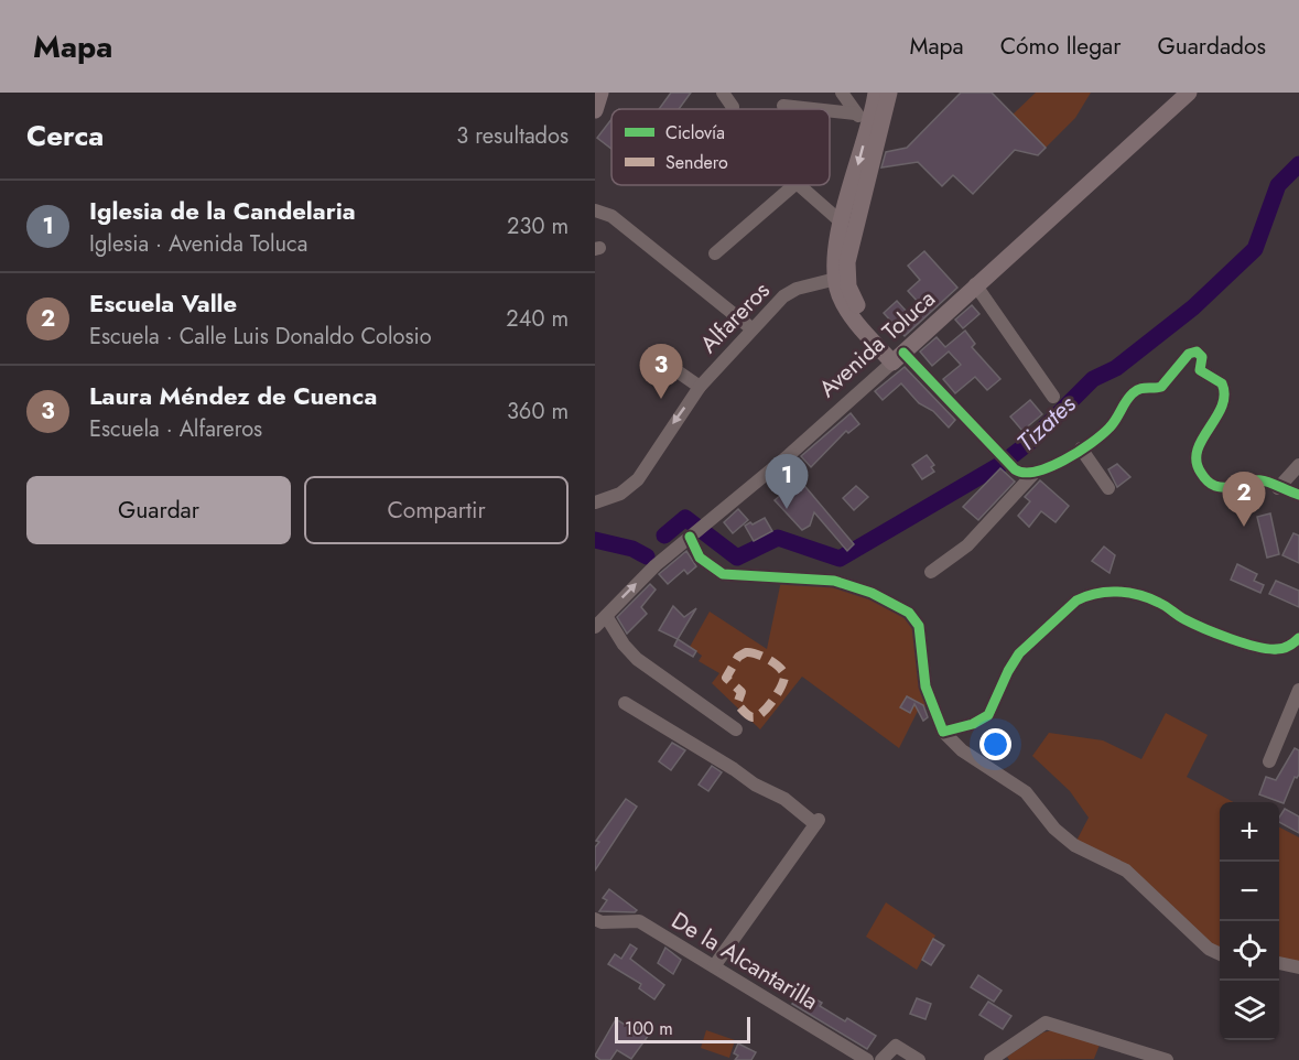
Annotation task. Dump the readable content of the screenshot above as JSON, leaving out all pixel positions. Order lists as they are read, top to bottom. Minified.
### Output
{"streets":{"main road":["Avenida Toluca"],"street":["Alfareros","De la Alcantarilla"]},"one_way":["Alfareros"],"water":["Tizates"],"legend":["Ciclovía","Sendero"],"scale_bar":"100 m","page":{"header":"Mapa","nav":["Mapa","Cómo llegar","Guardados"],"heading":["Cerca","3 resultados"],"list":[{"mark":"1","name":"Iglesia de la Candelaria","note":"Iglesia · Avenida Toluca","value":"230 m"},{"mark":"2","name":"Escuela Valle","note":"Escuela · Calle Luis Donaldo Colosio","value":"240 m"},{"mark":"3","name":"Laura Méndez de Cuenca","note":"Escuela · Alfareros","value":"360 m"}],"pins":["3","1","2"],"buttons":["Guardar","Compartir"],"map_buttons":["+","−"],"scale":"100 m"}}
